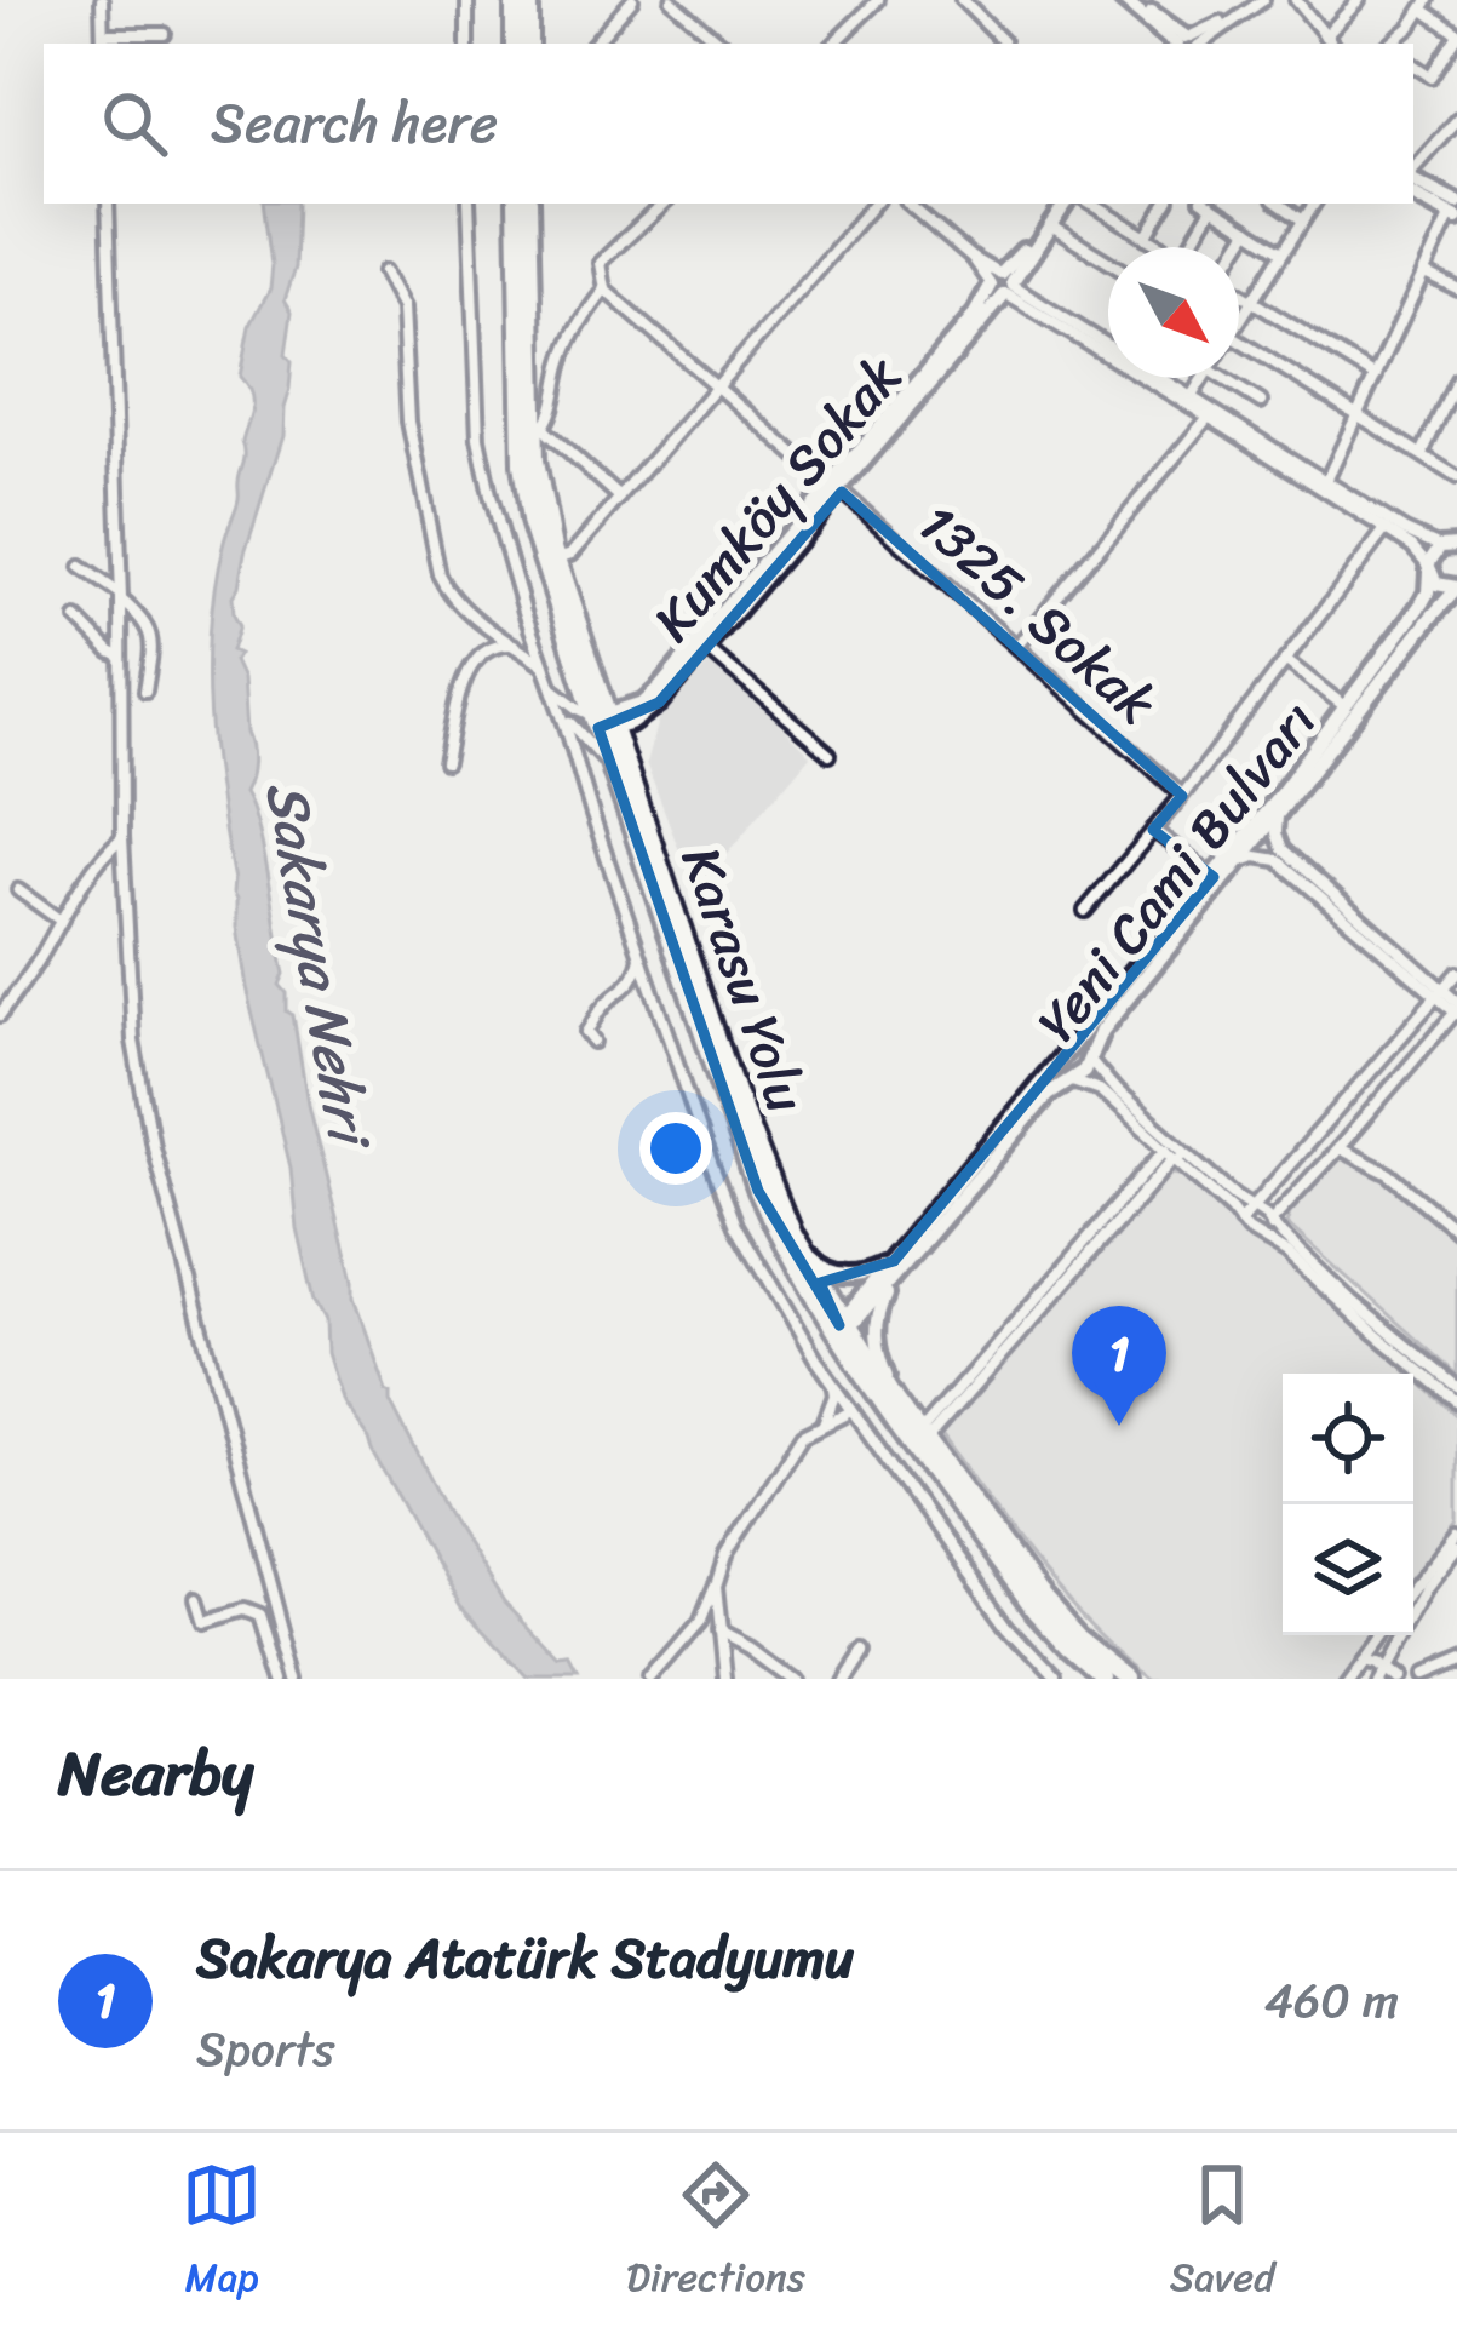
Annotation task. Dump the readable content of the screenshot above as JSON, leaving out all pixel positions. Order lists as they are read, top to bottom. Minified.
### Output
{"streets":{"highway":["Karasu Yolu"],"main road":["Kumköy Sokak","Yeni Cami Bulvarı"],"street":["1325. Sokak"]},"crossings":[["Kumköy Sokak","1325. Sokak"],["Kumköy Sokak","Karasu Yolu"],["Yeni Cami Bulvarı","Karasu Yolu"]],"water":["Sakarya Nehri"],"north":"bottom right","page":{"search":"Search here","pins":"1","heading":"Nearby","list":[{"mark":"1","name":"Sakarya Atatürk Stadyumu","note":"Sports","value":"460 m"}],"nav":["Map","Directions","Saved"]}}
